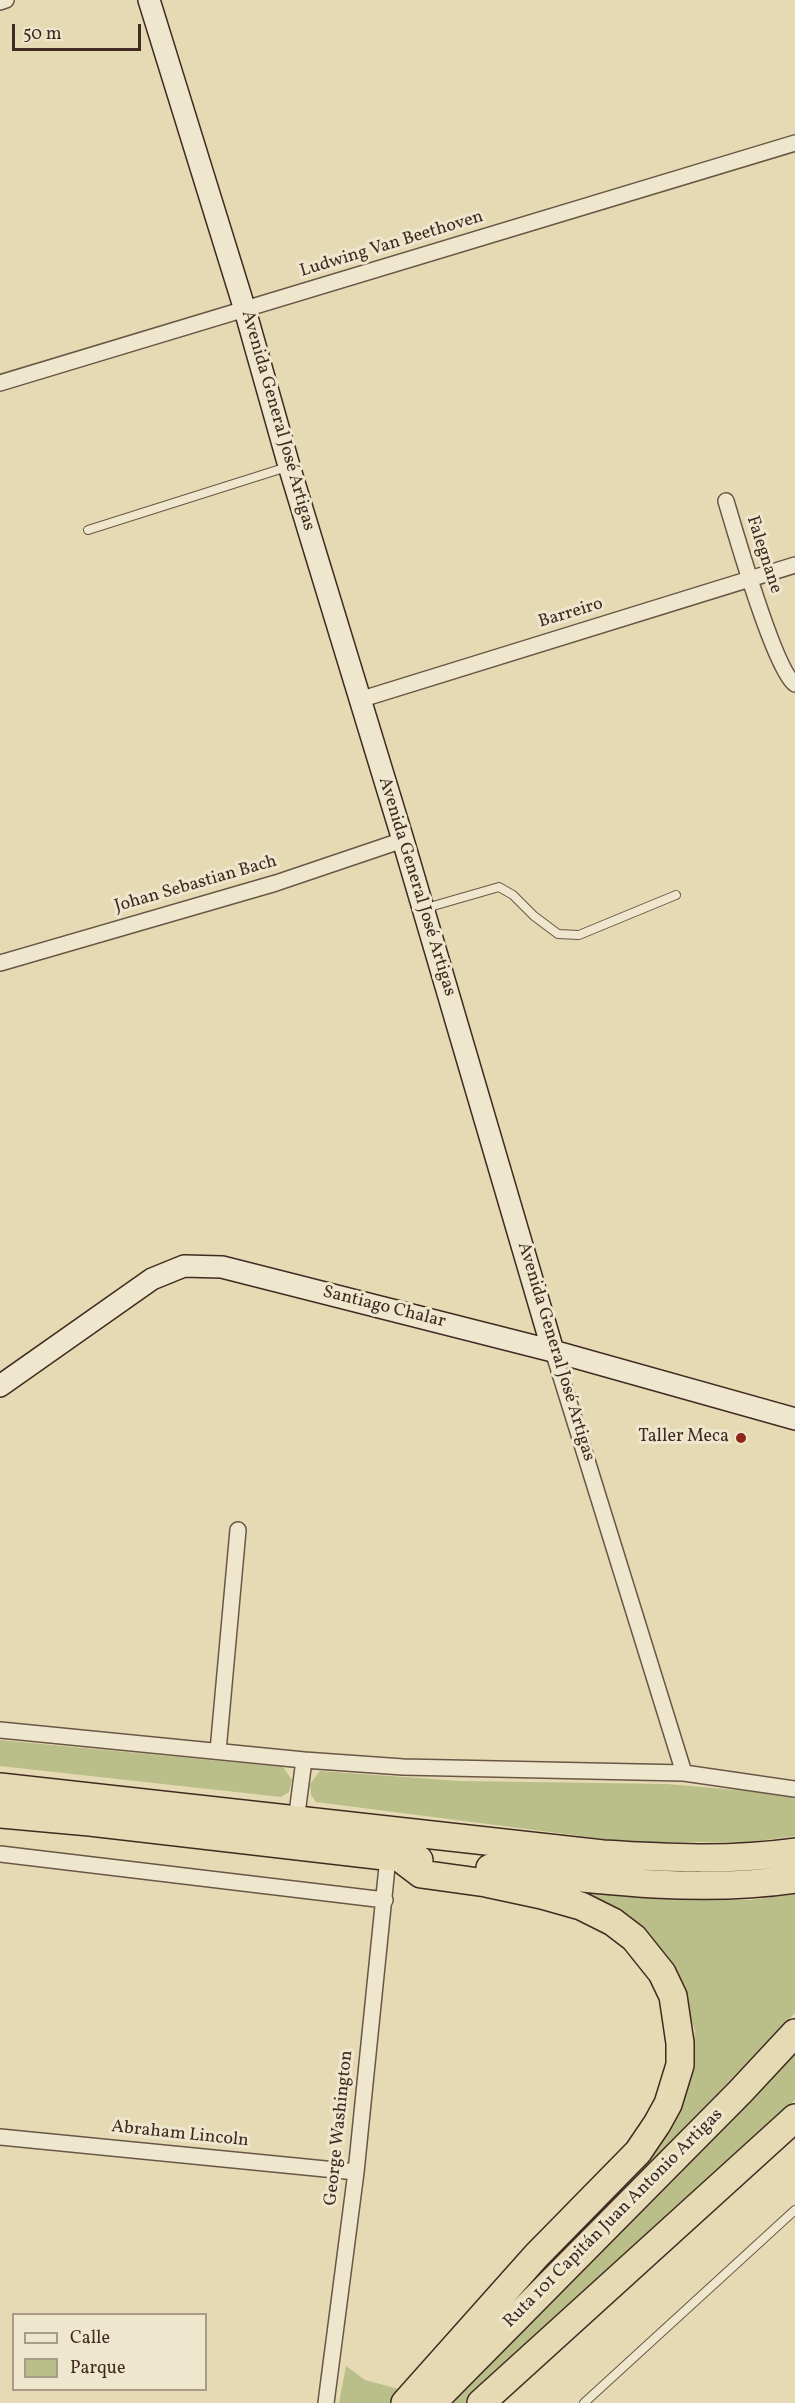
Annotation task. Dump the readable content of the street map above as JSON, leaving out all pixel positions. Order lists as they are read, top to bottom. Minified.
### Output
{"streets":{"highway":["Ruta 101 Capitán Juan Antonio Artigas"],"street":["Ludwing Van Beethoven","Avenida General José Artigas","Falegnane","Barreiro","Johan Sebastian Bach","Santiago Chalar","George Washington","Abraham Lincoln"]},"crossings":[["Ludwing Van Beethoven","Avenida General José Artigas"],["Avenida General José Artigas","Barreiro"],["Avenida General José Artigas","Johan Sebastian Bach"],["Avenida General José Artigas","Santiago Chalar"],["Falegnane","Barreiro"],["George Washington","Abraham Lincoln"]],"places":["Taller Meca"],"legend":["Calle","Parque"],"scale_bar":"50 m"}
